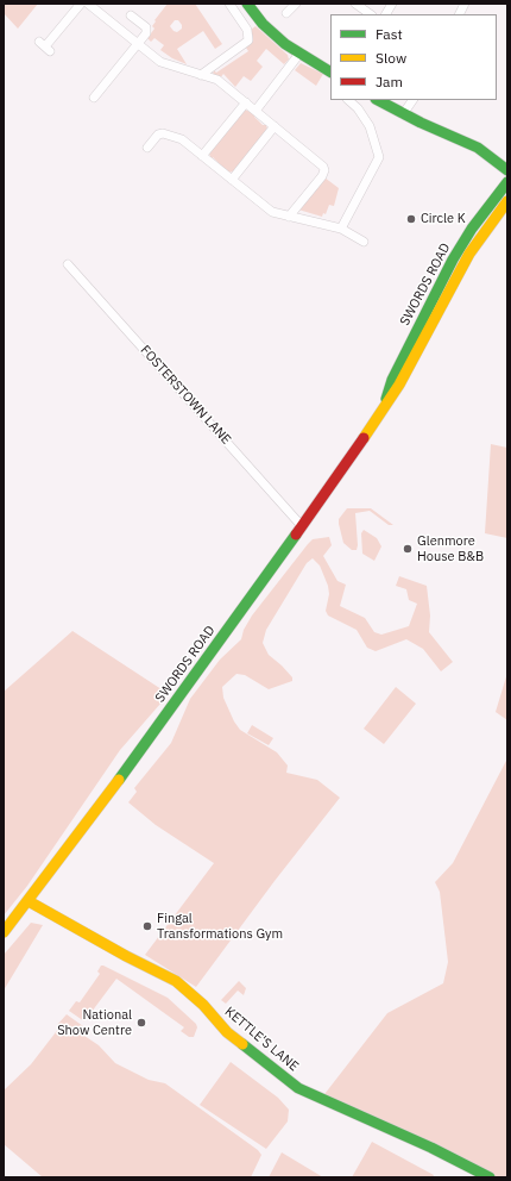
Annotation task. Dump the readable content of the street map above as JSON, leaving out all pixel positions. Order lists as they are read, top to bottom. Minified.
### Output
{"streets":{"main road":["SWORDS ROAD","KETTLE'S LANE"],"street":["FOSTERSTOWN LANE"]},"crossings":[["SWORDS ROAD","FOSTERSTOWN LANE"],["SWORDS ROAD","KETTLE'S LANE"]],"places":["Circle K","Glenmore House B&B","Fingal Transformations Gym","National Show Centre"],"legend":["Fast","Slow","Jam"]}
